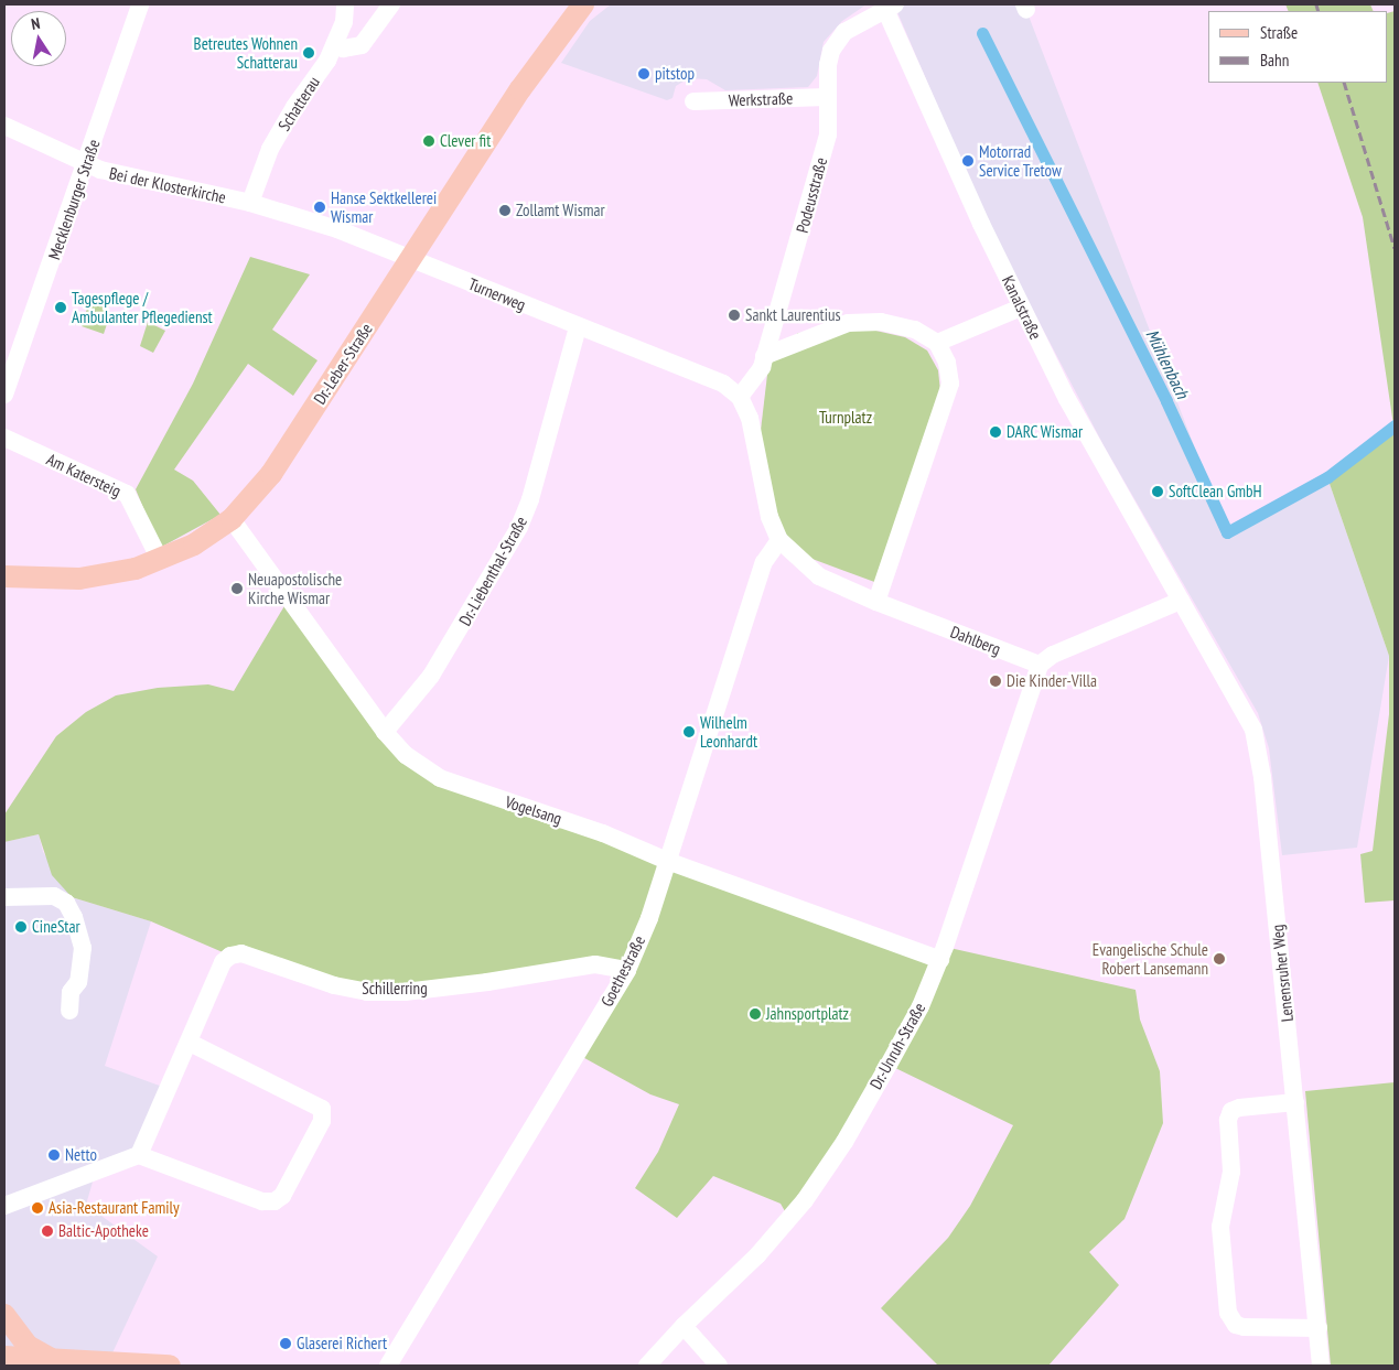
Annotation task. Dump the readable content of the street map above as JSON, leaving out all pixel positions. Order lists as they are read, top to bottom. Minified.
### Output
{"streets":{"main road":["Dr.-Leber-Straße"],"street":["Werkstraße","Schatterau","Bei der Klosterkirche","Podeusstraße","Mecklenburger Straße","Turnerweg","Kanalstraße","Am Katersteig","Dr.-Liebenthal-Straße","Dahlberg","Vogelsang","Goethestraße","Lenensruher Weg","Schillerring","Dr.-Unruh-Straße"]},"crossings":[["Werkstraße","Podeusstraße"],["Schatterau","Bei der Klosterkirche"],["Schatterau","Turnerweg"],["Bei der Klosterkirche","Mecklenburger Straße"],["Bei der Klosterkirche","Turnerweg"],["Podeusstraße","Turnerweg"],["Podeusstraße","Kanalstraße"],["Turnerweg","Dr.-Leber-Straße"],["Turnerweg","Dr.-Liebenthal-Straße"],["Kanalstraße","Lenensruher Weg"],["Dr.-Leber-Straße","Am Katersteig"],["Dr.-Leber-Straße","Vogelsang"],["Dr.-Liebenthal-Straße","Vogelsang"],["Dahlberg","Goethestraße"],["Dahlberg","Dr.-Unruh-Straße"],["Vogelsang","Goethestraße"],["Vogelsang","Dr.-Unruh-Straße"],["Goethestraße","Schillerring"]],"water":["Mühlenbach"],"parks":["Turnplatz"],"places":["Betreutes Wohnen Schatterau","pitstop","Clever fit","Motorrad Service Tretow","Hanse Sektkellerei Wismar","Zollamt Wismar","Tagespflege / Ambulanter Pflegedienst","Sankt Laurentius","DARC Wismar","SoftClean GmbH","Neuapostolische Kirche Wismar","Die Kinder-Villa","Wilhelm Leonhardt","CineStar","Evangelische Schule Robert Lansemann","Jahnsportplatz","Netto","Asia-Restaurant Family","Baltic-Apotheke","Glaserei Richert"],"legend":["Straße","Bahn"],"north":"top"}
